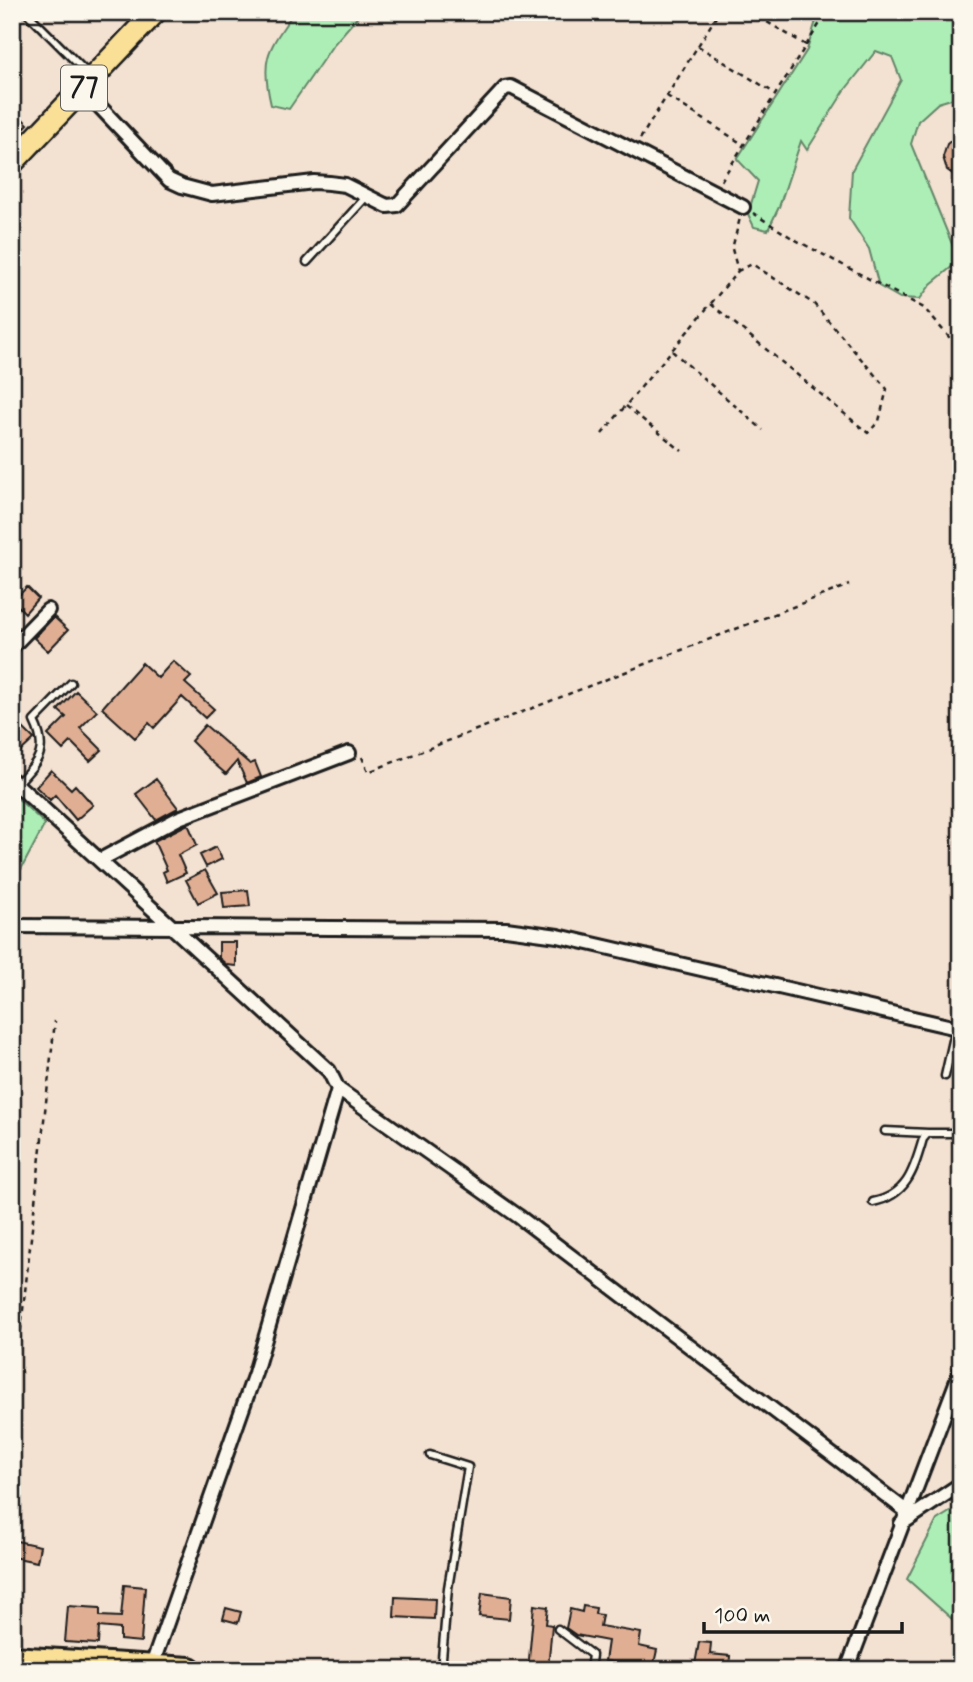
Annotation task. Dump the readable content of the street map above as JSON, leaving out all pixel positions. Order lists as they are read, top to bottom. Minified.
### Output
{"streets":{"main road":["77"]},"scale_bar":"100 m"}
